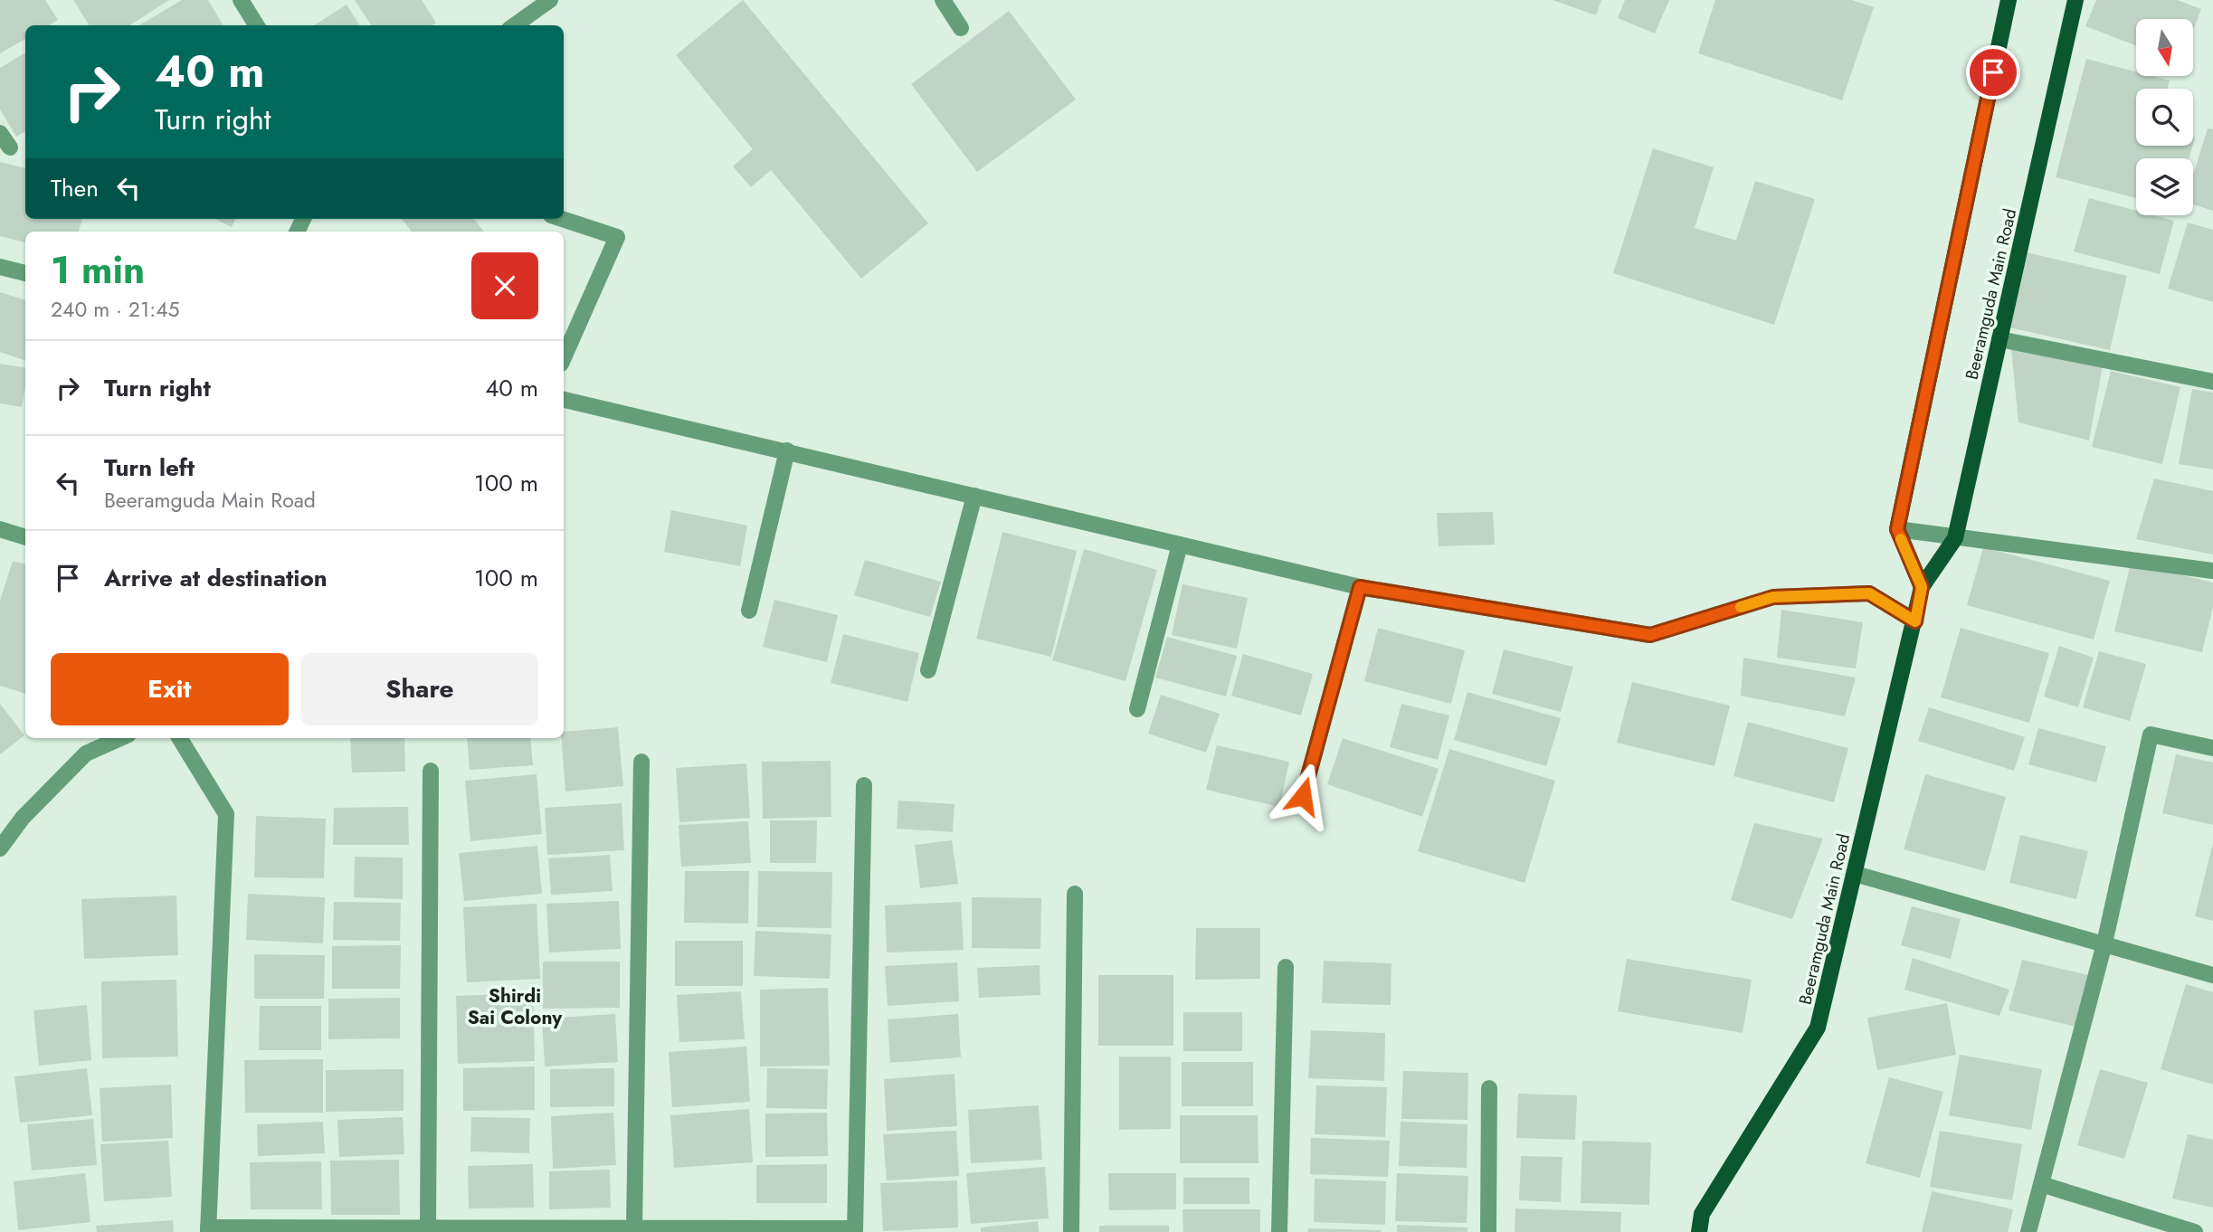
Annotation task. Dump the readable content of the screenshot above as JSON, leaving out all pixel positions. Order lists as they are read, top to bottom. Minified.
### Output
{"streets":{"main road":["Beeramguda Main Road"]},"districts":["Shirdi Sai Colony"],"north":"bottom","page":{"turn":["40 m","Turn right"],"then":"Then","heading":["1 min","240 m · 21:45"],"list":[{"name":"Turn right","value":"40 m"},{"name":"Turn left","note":"Beeramguda Main Road","value":"100 m"},{"name":"Arrive at destination","value":"100 m"}],"buttons":["Exit","Share"]}}
